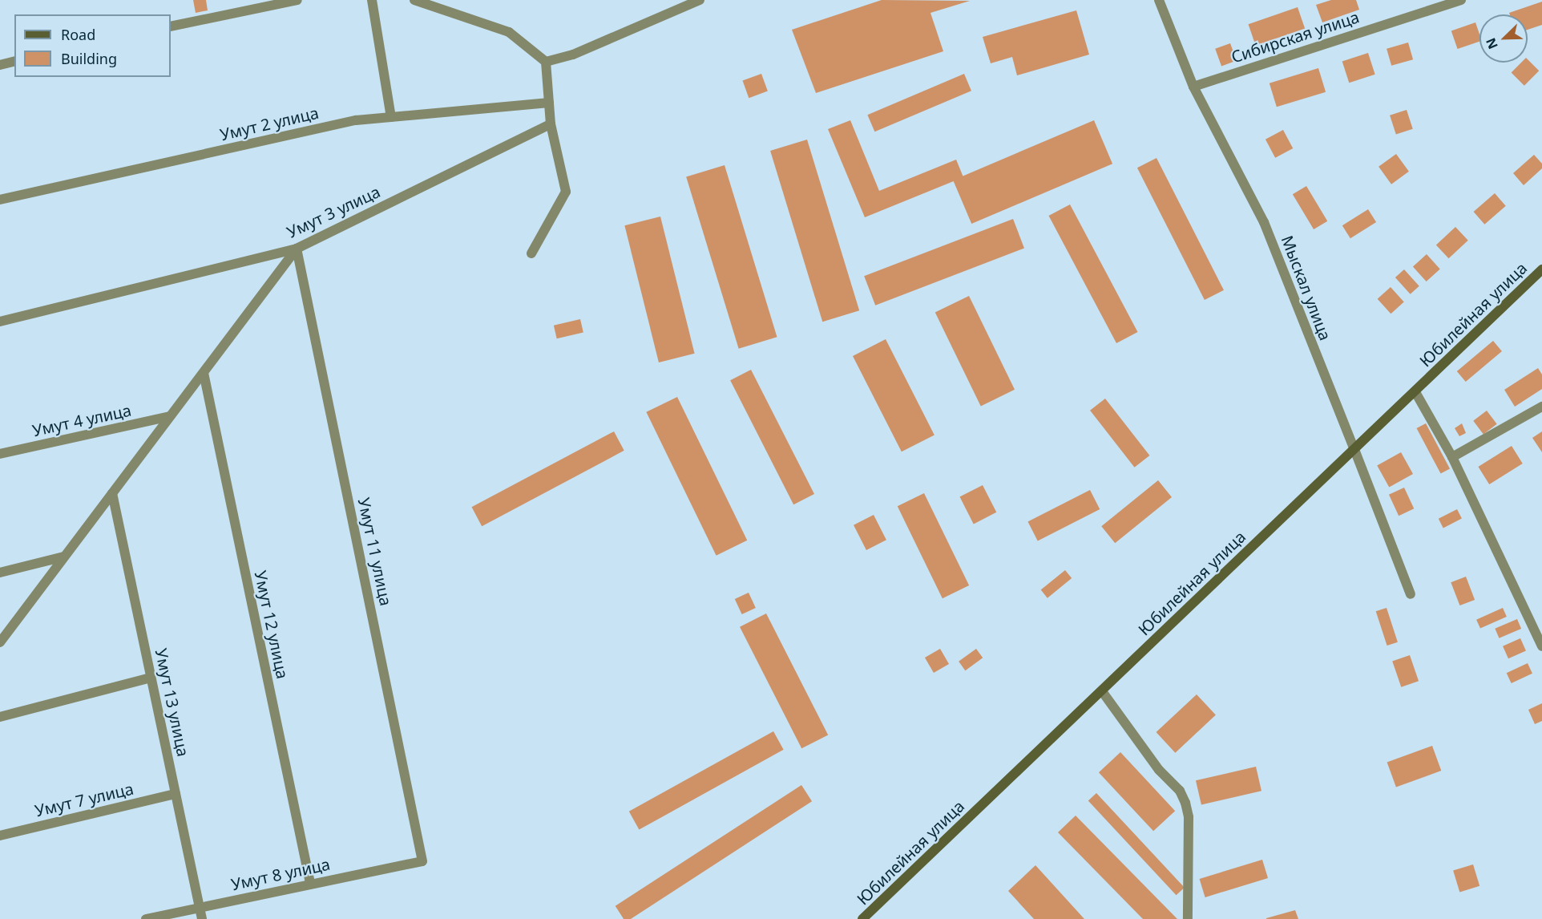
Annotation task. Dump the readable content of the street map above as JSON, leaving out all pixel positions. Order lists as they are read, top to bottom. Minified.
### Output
{"streets":{"main road":["Юбилейная улица"],"street":["Сибирская улица","Умут 2 улица","Умут 3 улица","Мыскал улица","Умут 4 улица","Умут 11 улица","Умут 12 улица","Умут 13 улица","Умут 7 улица","Умут 8 улица"]},"crossings":[["Сибирская улица","Мыскал улица"],["Умут 3 улица","Умут 11 улица"],["Мыскал улица","Юбилейная улица"],["Умут 11 улица","Умут 8 улица"],["Умут 12 улица","Умут 8 улица"],["Умут 13 улица","Умут 7 улица"],["Умут 13 улица","Умут 8 улица"]],"legend":["Road","Building"],"north":"bottom left"}
